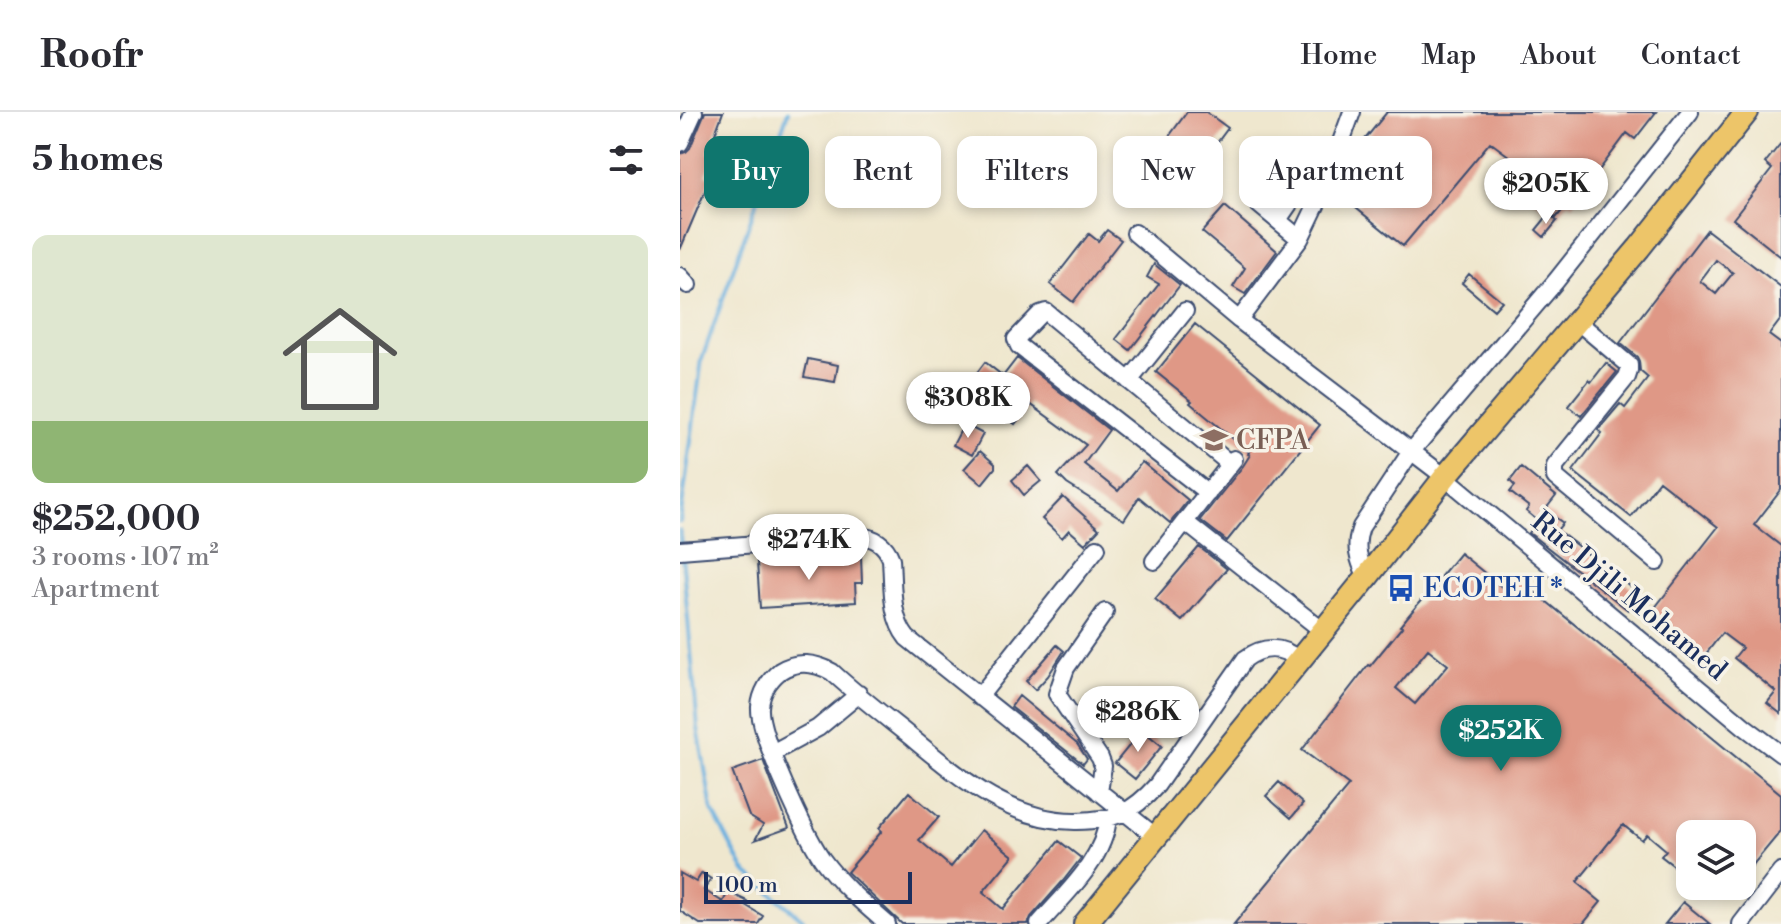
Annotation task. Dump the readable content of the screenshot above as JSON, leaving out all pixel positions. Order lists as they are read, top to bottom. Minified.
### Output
{"streets":{"street":["Rue Djili Mohamed"]},"places":{"school or university":["CFPA"],"bus stop":["ECOTEH *"]},"scale_bar":"100 m","page":{"header":"Roofr","nav":["Home","Map","About","Contact"],"heading":"5 homes","chip":["Buy","Rent","Filters","New","Apartment"],"price":["$205K","$308K","$274K","$286K","$252K"],"list":[{"name":"$252,000","note":"3 rooms · 107 m² · Apartment"}],"scale":"100 m"}}
